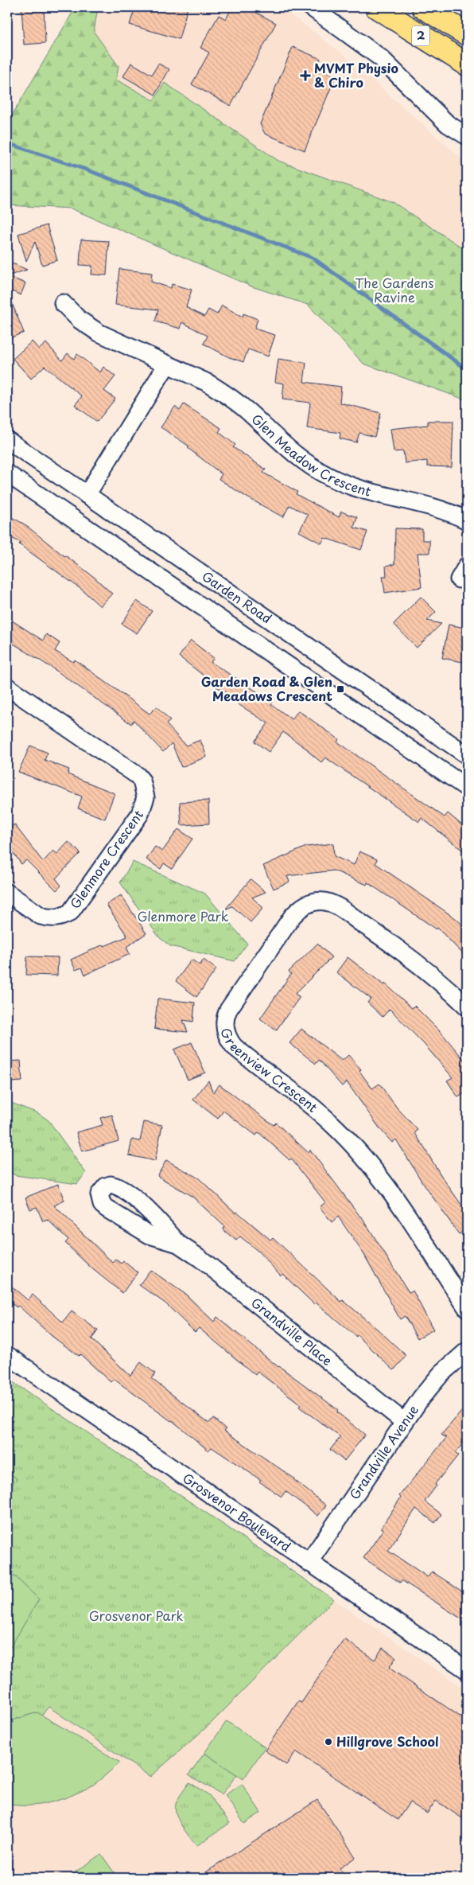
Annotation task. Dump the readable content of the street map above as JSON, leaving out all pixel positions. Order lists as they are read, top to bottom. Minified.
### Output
{"streets":{"main road":["2"],"street":["Glen Meadow Crescent","Garden Road","Glenmore Crescent","Greenview Crescent","Grandville Place","Grandville Avenue","Grosvenor Boulevard"]},"crossings":[["Grandville Place","Grandville Avenue"],["Grandville Avenue","Grosvenor Boulevard"]],"parks":["The Gardens Ravine","Glenmore Park","Grosvenor Park"],"places":{"health":["MVMT Physio & Chiro"],"transit":["Garden Road & Glen Meadows Crescent"],"other":["Hillgrove School"]}}
